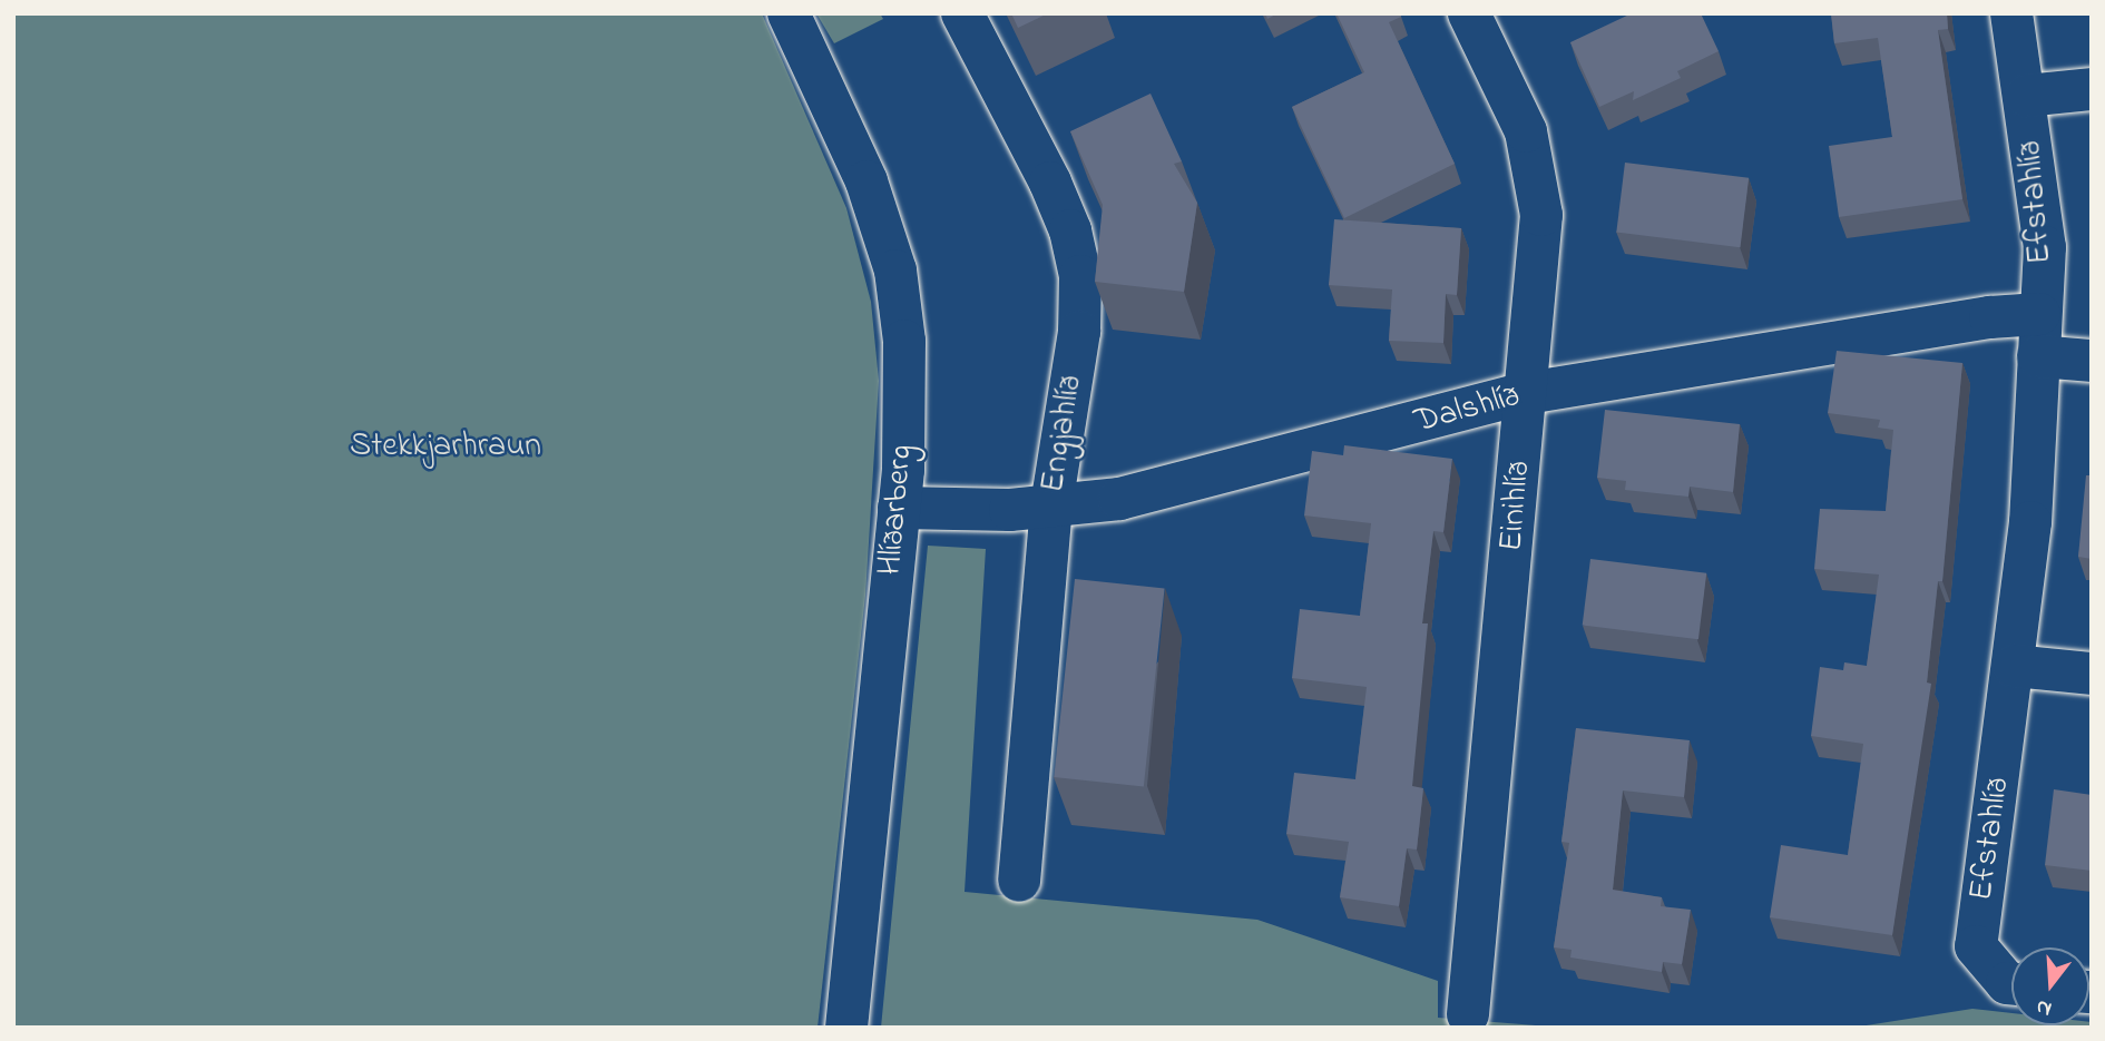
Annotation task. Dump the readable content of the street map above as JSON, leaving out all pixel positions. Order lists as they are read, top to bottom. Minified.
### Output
{"streets":{"street":["Efstahlíð","Dalshlíð","Engjahlíð","Einihlíð","Hlíðarberg"]},"crossings":[["Efstahlíð","Dalshlíð"],["Dalshlíð","Engjahlíð"],["Dalshlíð","Einihlíð"],["Dalshlíð","Hlíðarberg"]],"parks":["Stekkjarhraun"],"north":"bottom"}
